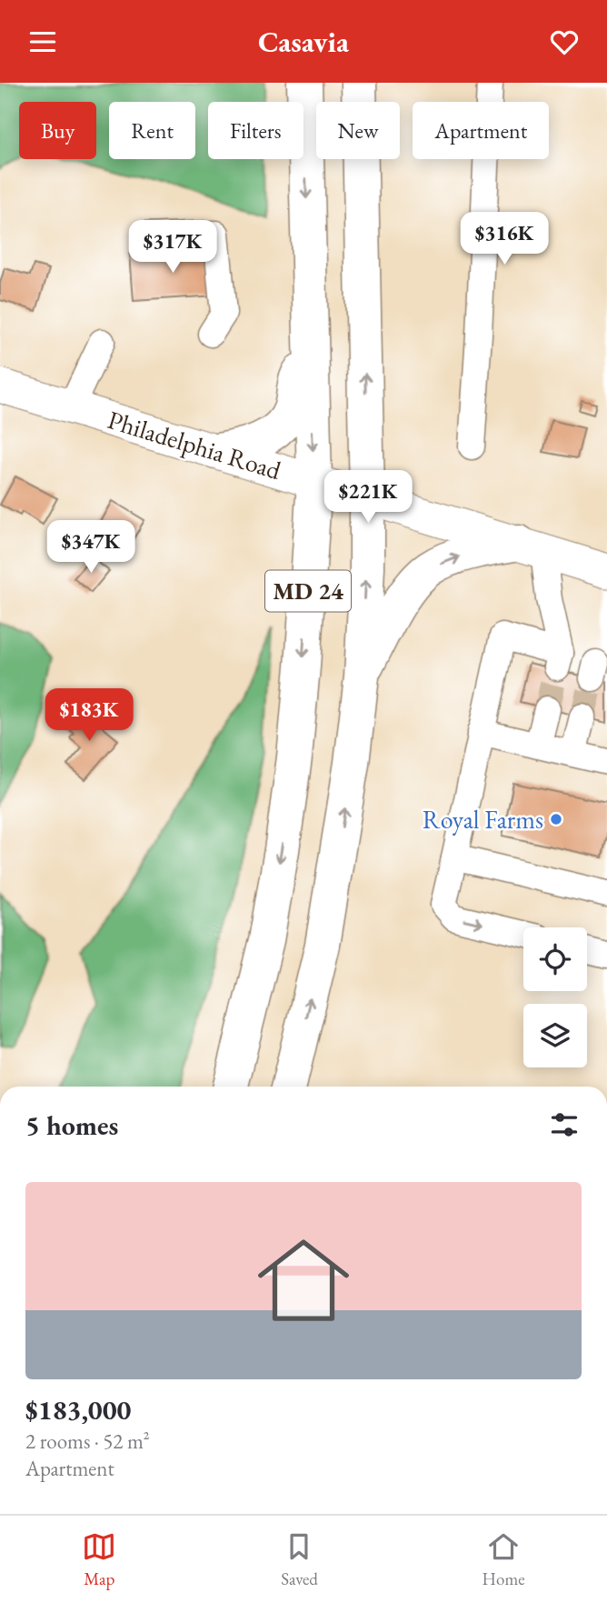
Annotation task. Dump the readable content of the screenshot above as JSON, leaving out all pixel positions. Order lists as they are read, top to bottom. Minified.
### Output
{"streets":{"highway":["MD 24"],"main road":["Philadelphia Road"]},"crossings":[["Philadelphia Road","MD 24"]],"places":["Royal Farms"],"page":{"header":"Casavia","chip":["Buy","Rent","Filters","New","Apartment"],"price":["$316K","$317K","$221K","$347K","$183K"],"heading":"5 homes","list":[{"name":"$183,000","note":"2 rooms · 52 m² · Apartment"}],"tabs":["Map","Saved","Home"]}}
